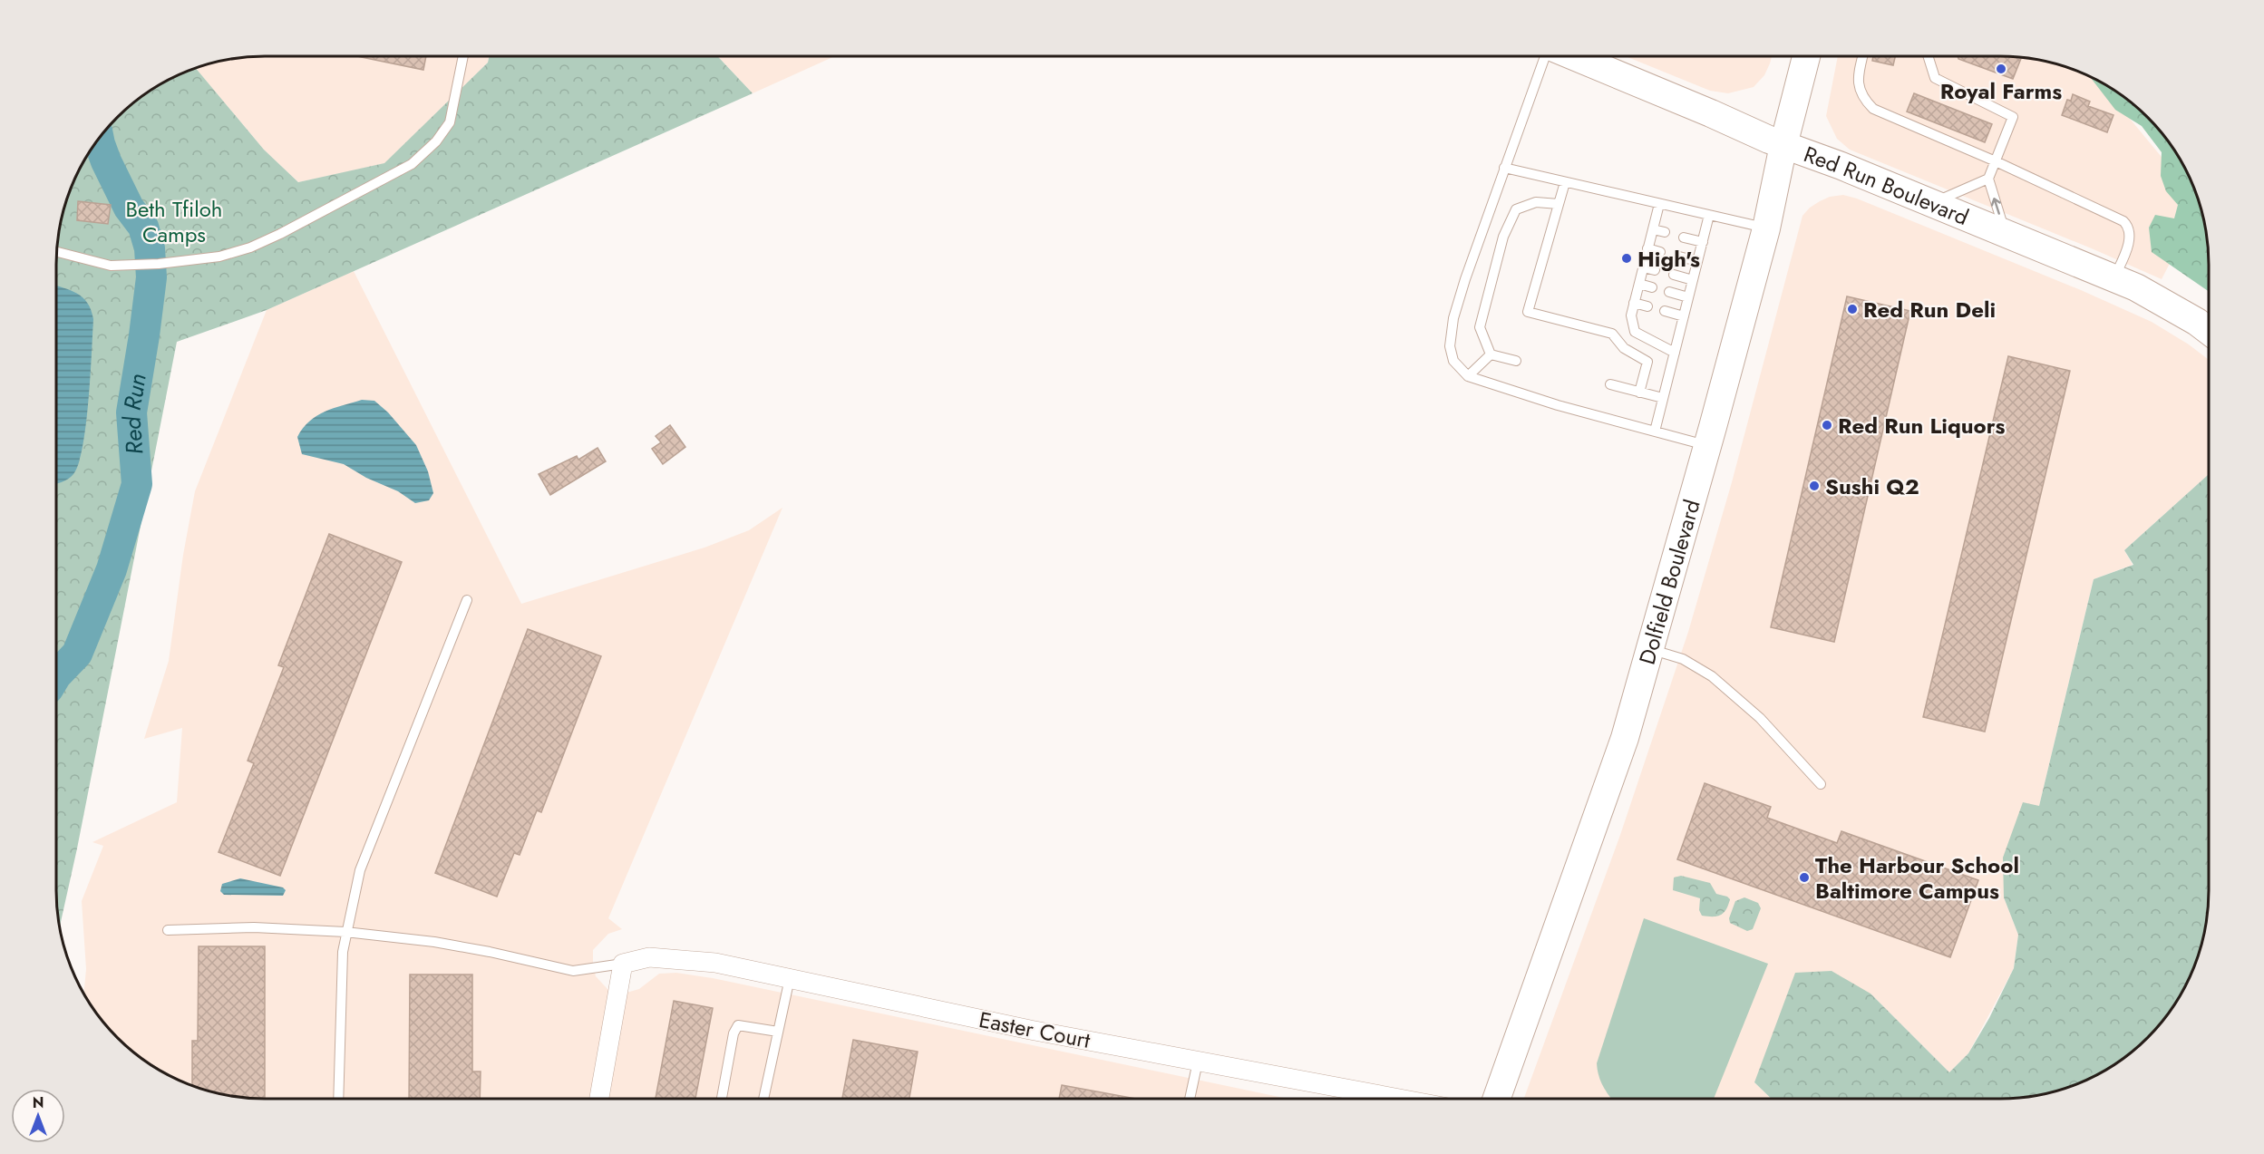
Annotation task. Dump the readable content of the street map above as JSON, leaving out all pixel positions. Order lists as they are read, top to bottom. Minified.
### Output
{"streets":{"main road":["Red Run Boulevard","Dolfield Boulevard"],"street":["Easter Court"]},"crossings":[["Red Run Boulevard","Dolfield Boulevard"]],"water":["Red Run"],"parks":["Beth Tfiloh Camps"],"places":["Royal Farms","High's","Red Run Deli","Red Run Liquors","Sushi Q2","The Harbour School Baltimore Campus"],"north":"top"}
